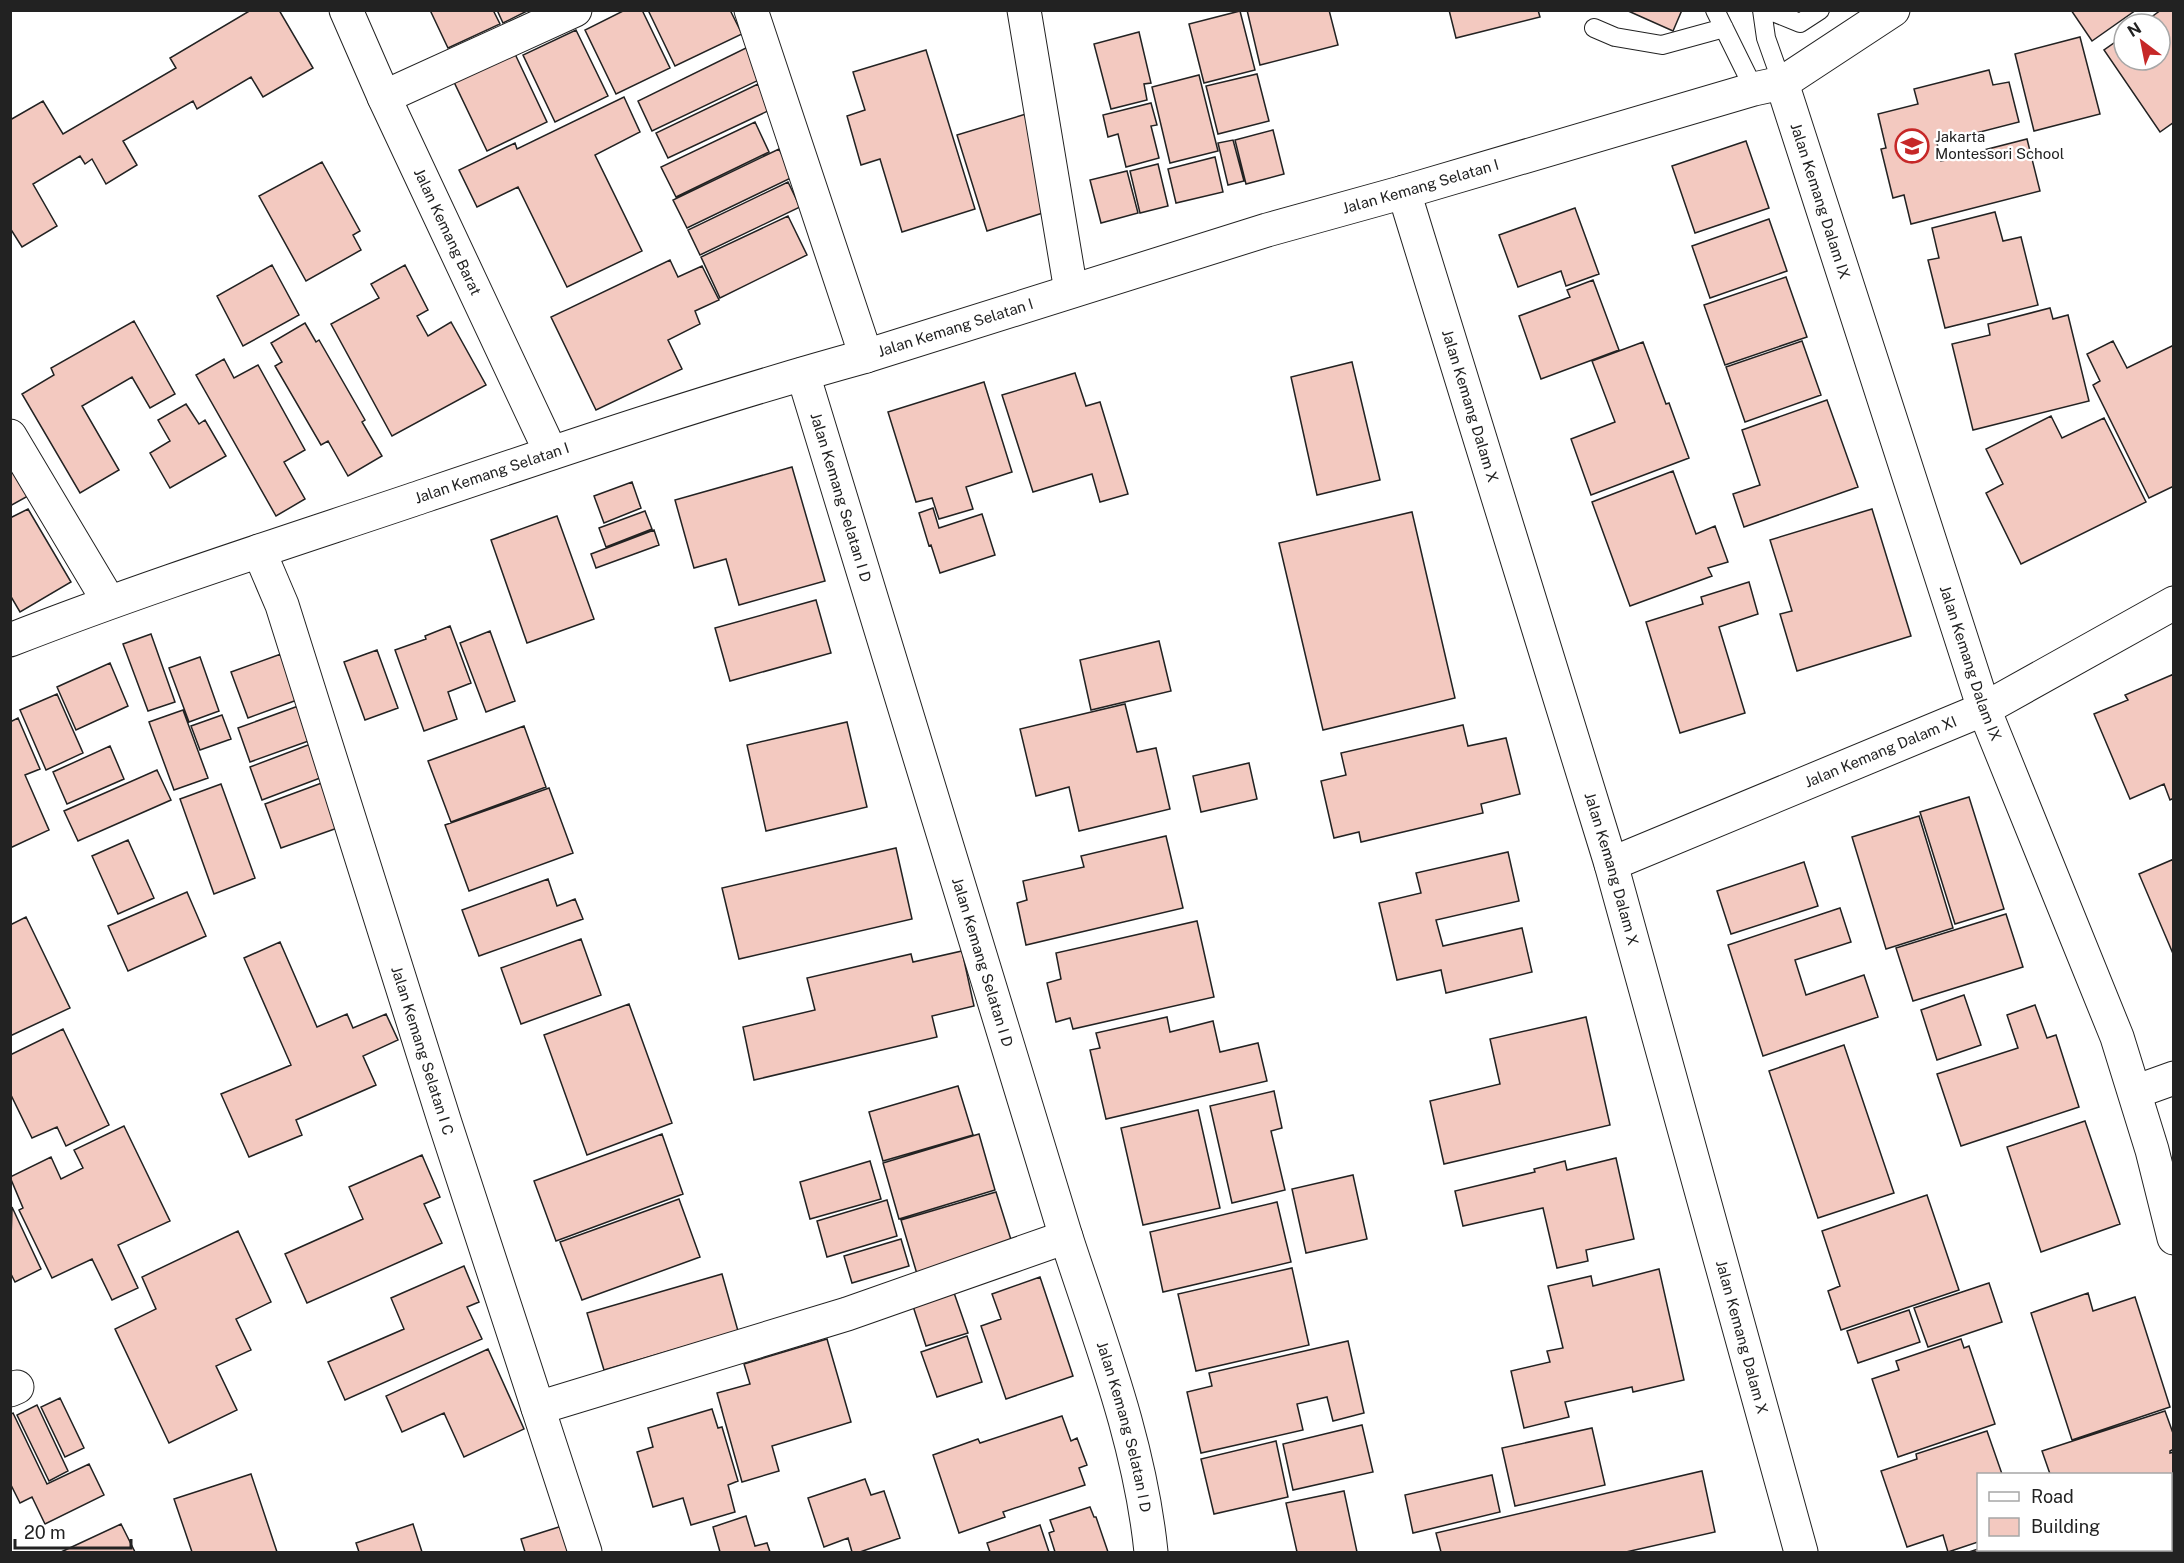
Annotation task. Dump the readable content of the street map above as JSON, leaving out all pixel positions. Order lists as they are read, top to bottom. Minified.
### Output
{"streets":{"street":["Jalan Kemang Selatan I","Jalan Kemang Dalam IX","Jalan Kemang Barat","Jalan Kemang Dalam X","Jalan Kemang Selatan I D","Jalan Kemang Dalam XI","Jalan Kemang Selatan I C"]},"crossings":[["Jalan Kemang Selatan I","Jalan Kemang Dalam IX"],["Jalan Kemang Selatan I","Jalan Kemang Barat"],["Jalan Kemang Selatan I","Jalan Kemang Dalam X"],["Jalan Kemang Selatan I","Jalan Kemang Selatan I D"],["Jalan Kemang Selatan I","Jalan Kemang Selatan I C"],["Jalan Kemang Dalam IX","Jalan Kemang Dalam XI"],["Jalan Kemang Dalam X","Jalan Kemang Dalam XI"]],"places":{"school or university":["Jakarta Montessori School"]},"legend":["Road","Building"],"scale_bar":"20 m","north":"top left"}
